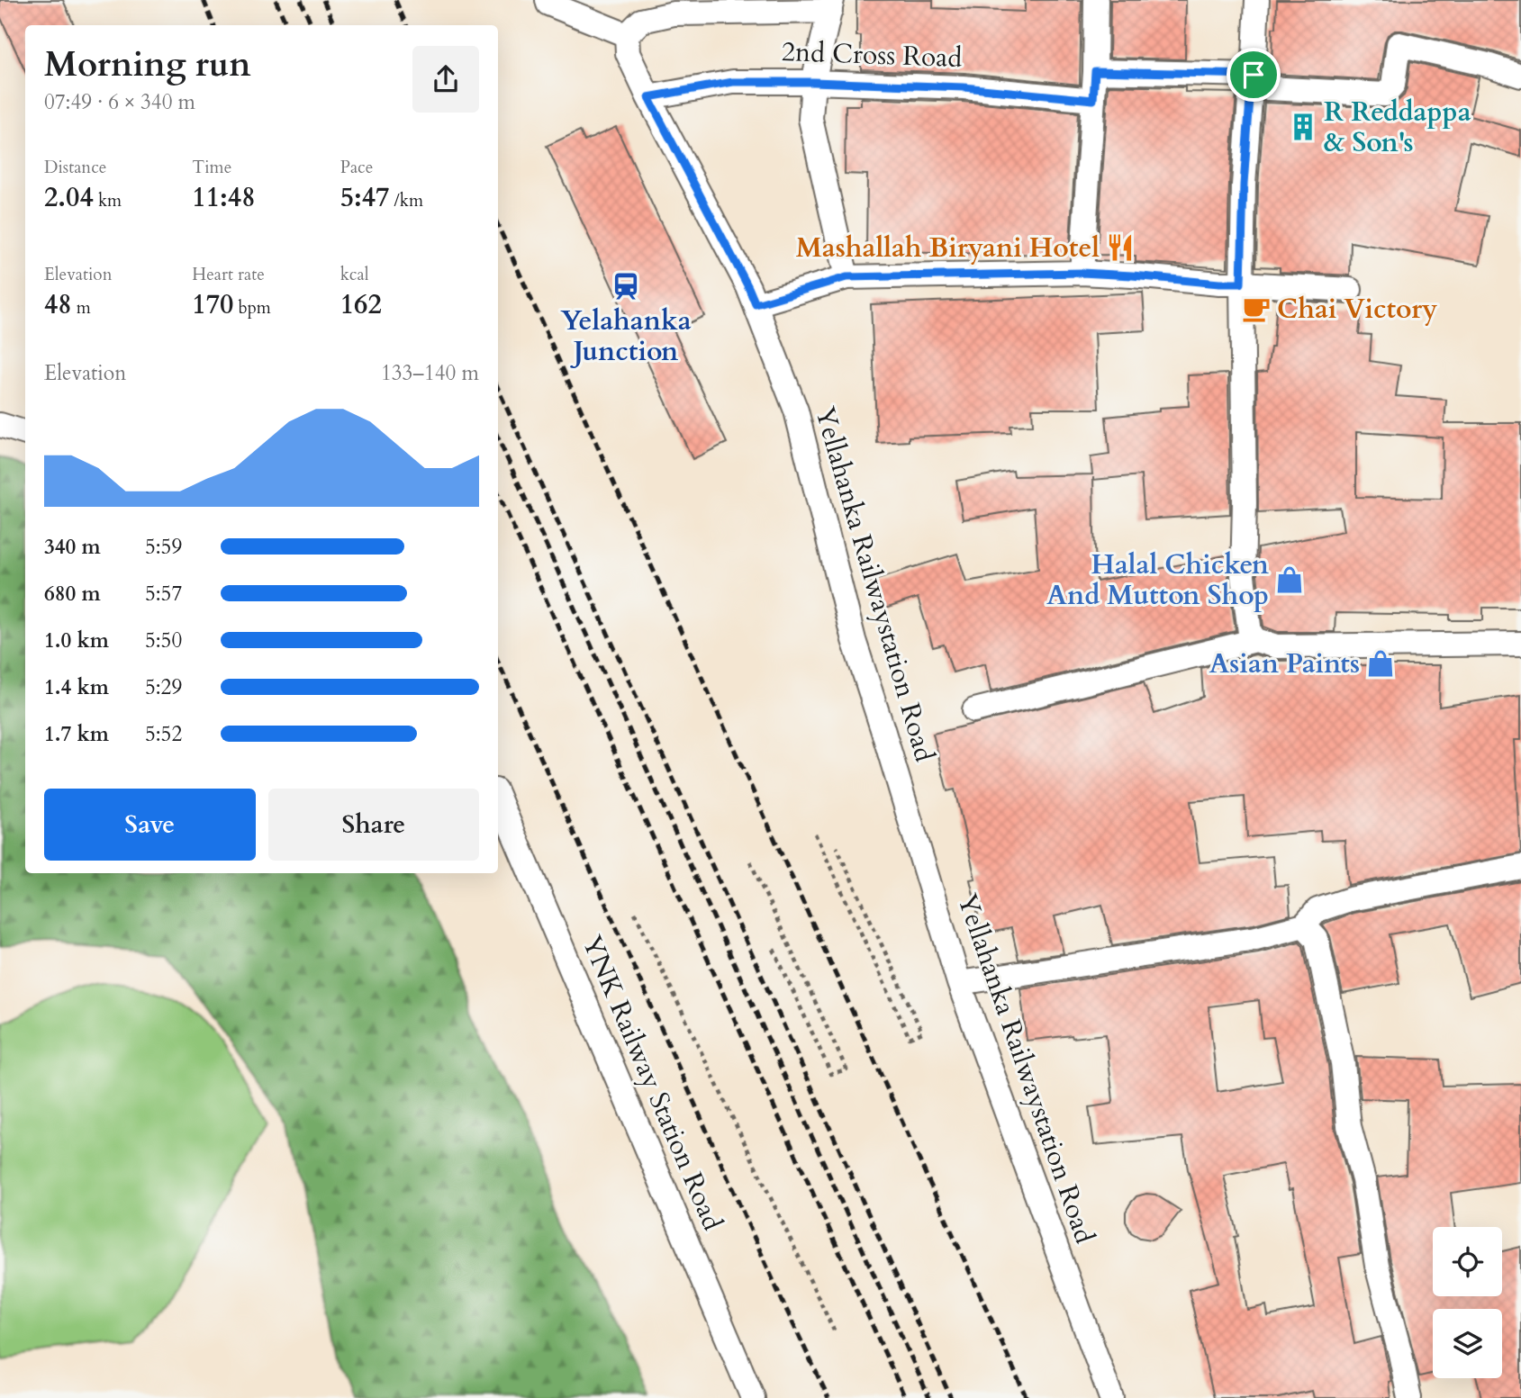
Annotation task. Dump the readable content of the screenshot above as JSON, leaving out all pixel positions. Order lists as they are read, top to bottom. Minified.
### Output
{"streets":{"street":["2nd Cross Road","Yellahanka Railwaystation Road","YNK Railway Station Road"]},"crossings":[["2nd Cross Road","Yellahanka Railwaystation Road"]],"places":{"building":["R Reddappa & Son's"],"restaurant":["Mashallah Biryani Hotel"],"station":["Yelahanka Junction"],"cafe":["Chai Victory"],"shop":["Halal Chicken And Mutton Shop","Asian Paints"]},"page":{"heading":["Morning run","07:49 · 6 × 340 m"],"stats":[["Distance","2.04 km"],["Time","11:48"],["Pace","5:47 /km"],["Elevation","48 m"],["Heart rate","170 bpm"],["kcal","162"]],"chart":["Elevation","133–140 m"],"list":[{"name":"340 m","note":"5:59"},{"name":"680 m","note":"5:57"},{"name":"1.0 km","note":"5:50"},{"name":"1.4 km","note":"5:29"},{"name":"1.7 km","note":"5:52"}],"buttons":["Save","Share"]}}
